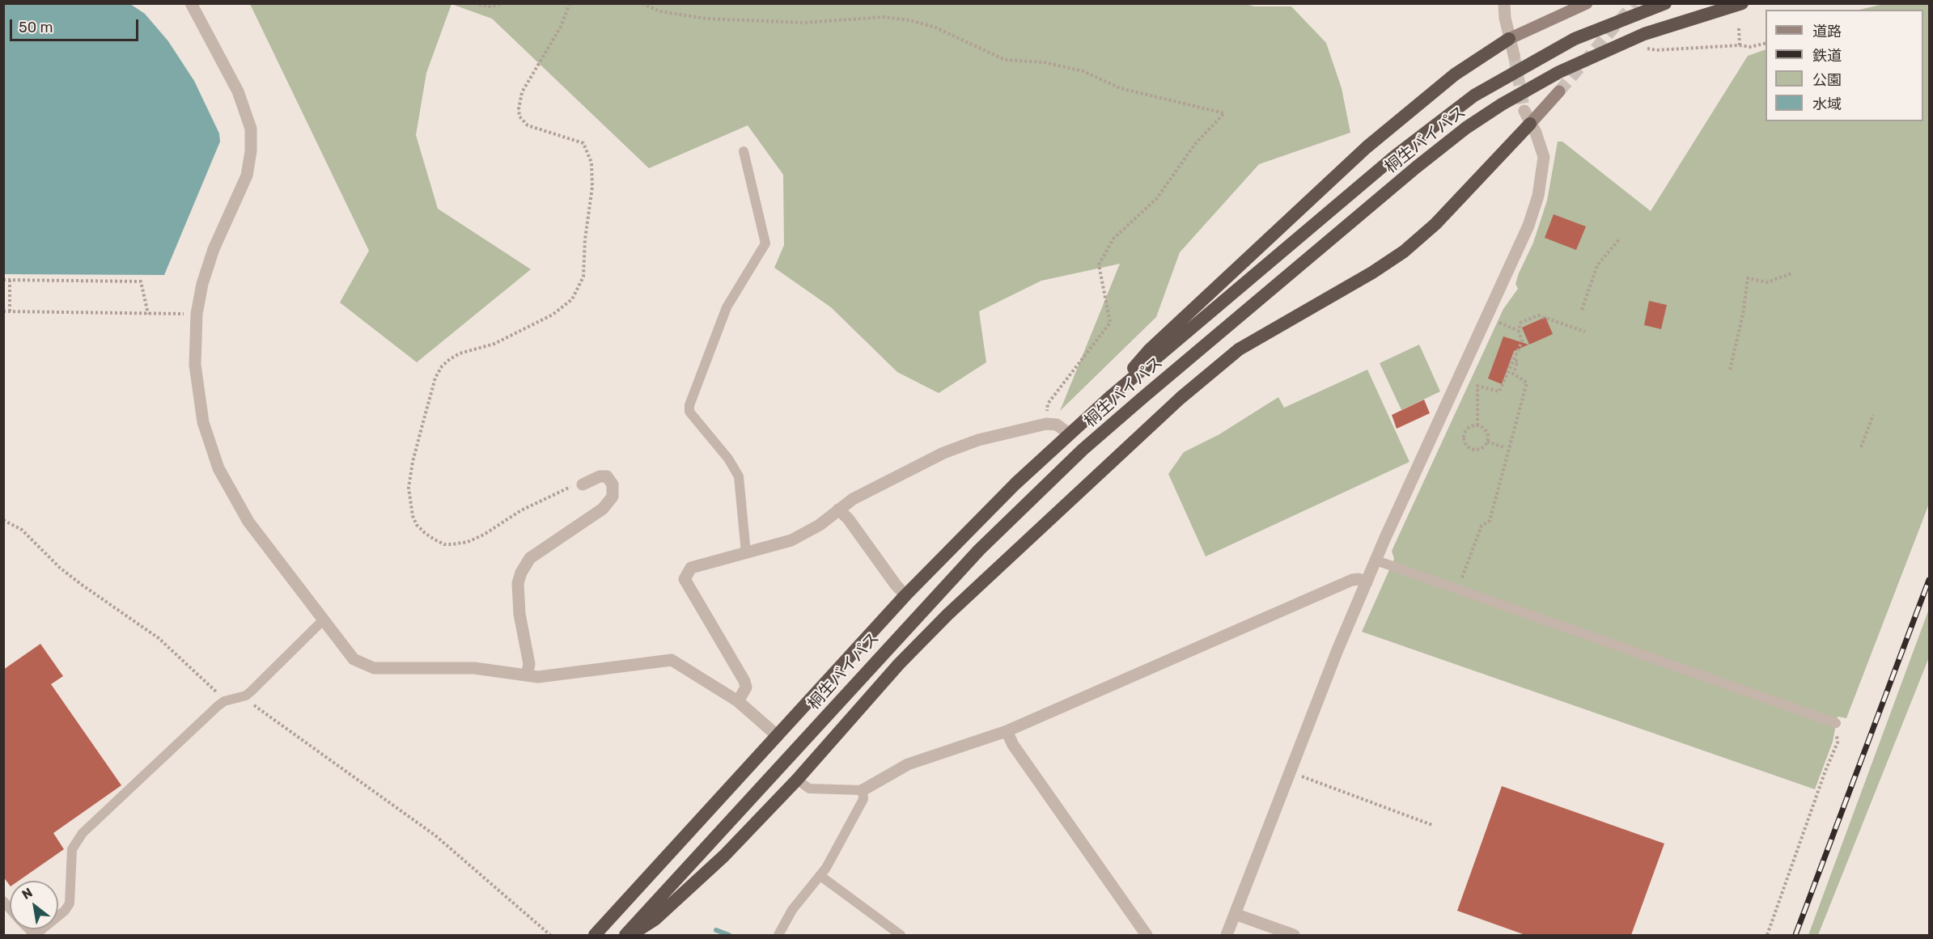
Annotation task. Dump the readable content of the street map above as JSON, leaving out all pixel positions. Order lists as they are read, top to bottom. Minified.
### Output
{"streets":{"highway":["桐生バイパス"]},"legend":["道路","鉄道","公園","水域"],"scale_bar":"50 m","north":"top left"}
